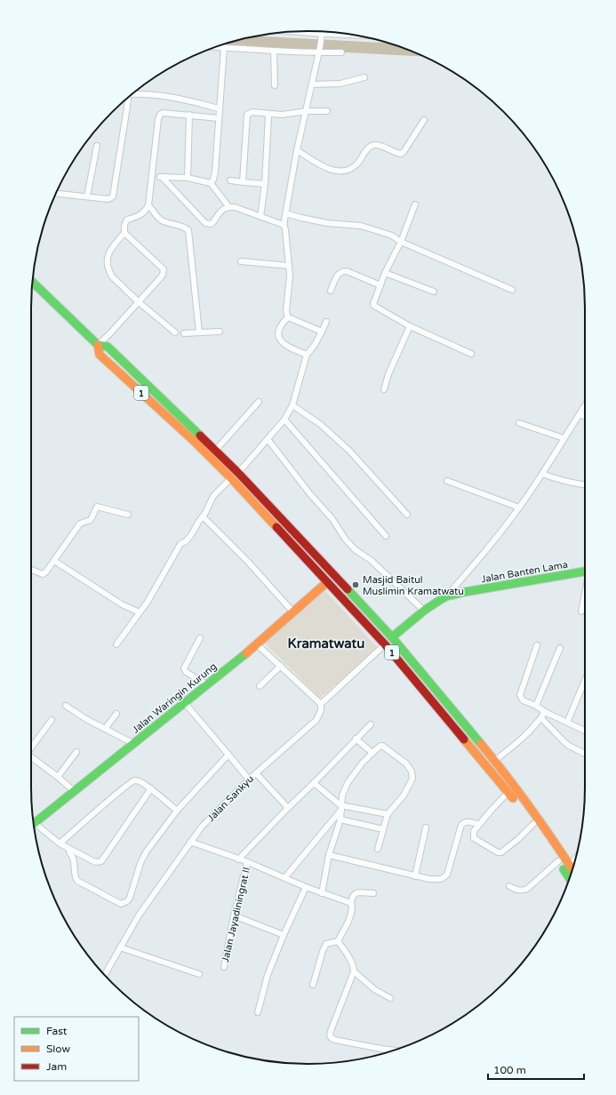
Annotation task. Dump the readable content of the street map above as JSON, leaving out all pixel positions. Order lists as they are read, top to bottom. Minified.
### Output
{"streets":{"main road":["1","Jalan Banten Lama","Jalan Waringin Kurung"],"street":["Jalan Sankyu","Jalan Jayadiningrat II"]},"crossings":[["1","Jalan Banten Lama"],["1","Jalan Waringin Kurung"],["1","Jalan Sankyu"]],"districts":["Kramatwatu"],"places":["Masjid Baitul Muslimin Kramatwatu"],"legend":["Fast","Slow","Jam"],"scale_bar":"100 m"}
